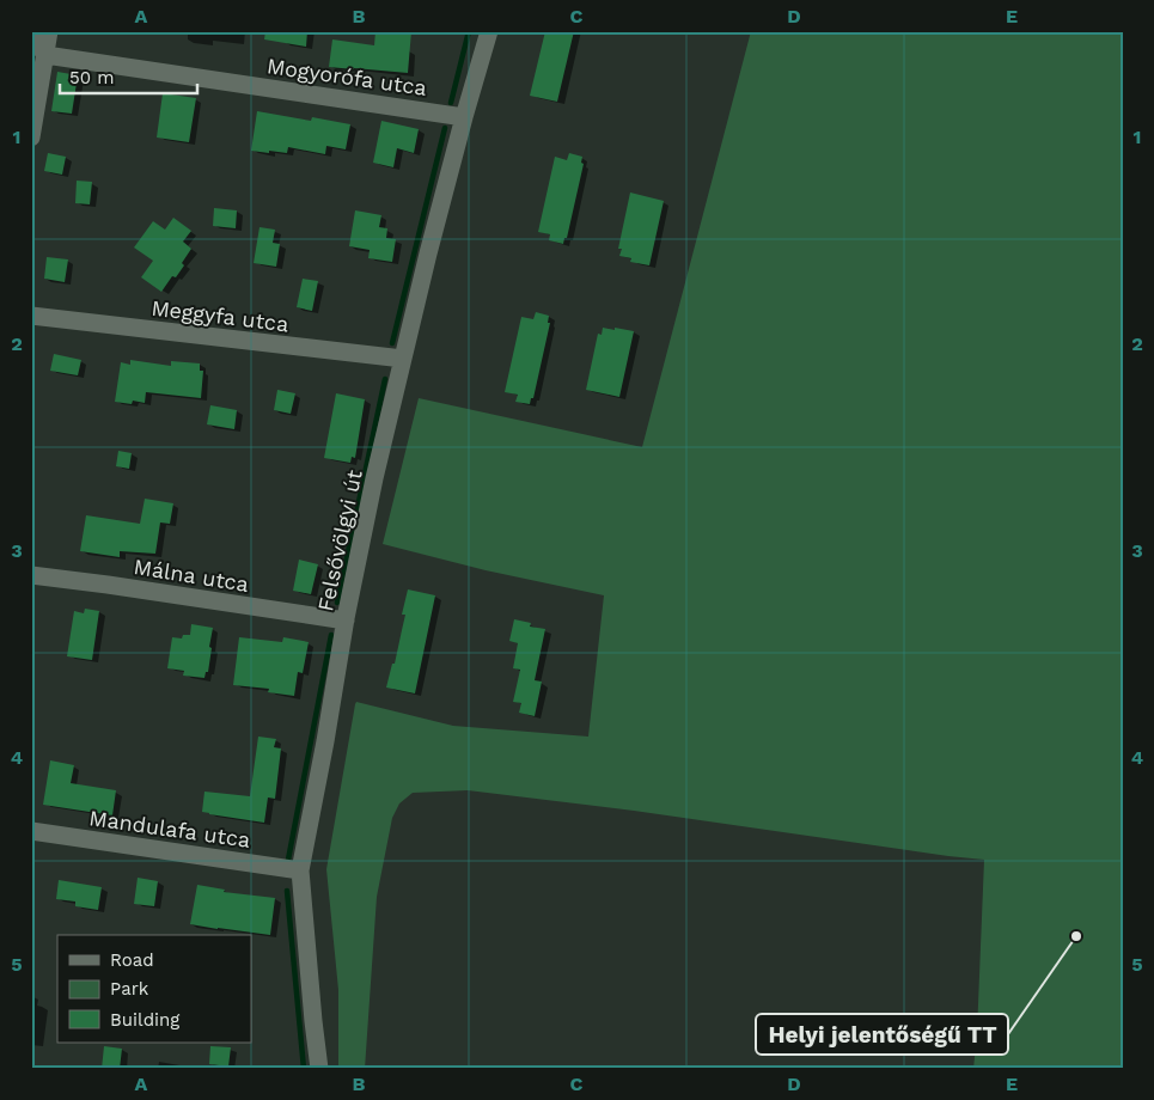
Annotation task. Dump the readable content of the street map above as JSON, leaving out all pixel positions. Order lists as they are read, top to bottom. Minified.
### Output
{"streets":{"street":["Mogyorófa utca","Meggyfa utca","Felsővölgyi út","Málna utca","Mandulafa utca"]},"crossings":[["Mogyorófa utca","Felsővölgyi út"],["Meggyfa utca","Felsővölgyi út"],["Felsővölgyi út","Málna utca"],["Felsővölgyi út","Mandulafa utca"]],"places":["Helyi jelentőségű TT"],"legend":["Road","Park","Building"],"scale_bar":"50 m","grid":{"columns":["A","B","C","D","E"],"rows":["1","2","3","4","5"]}}
